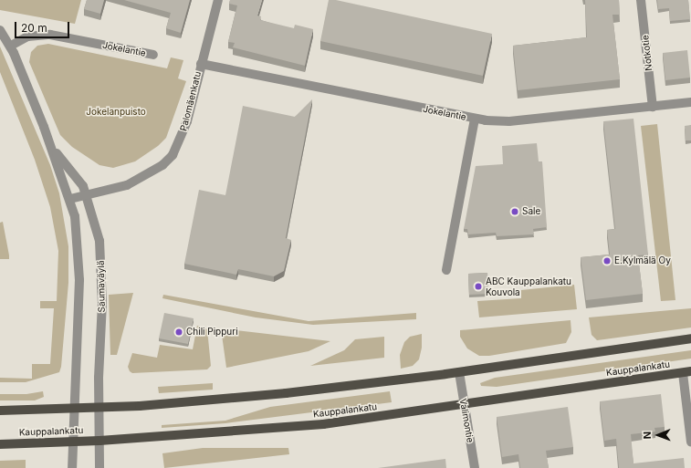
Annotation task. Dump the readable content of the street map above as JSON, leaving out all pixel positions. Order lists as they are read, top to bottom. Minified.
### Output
{"streets":{"main road":["Kauppalankatu"],"street":["Jokelantie","Notkotie","Palomäenkatu","Saumaväylä","Valimontie"]},"crossings":[["Jokelantie","Notkotie"],["Jokelantie","Palomäenkatu"],["Jokelantie","Saumaväylä"],["Palomäenkatu","Saumaväylä"],["Saumaväylä","Kauppalankatu"],["Kauppalankatu","Valimontie"]],"parks":["Jokelanpuisto"],"places":["Sale","E.Kylmälä Oy","ABC Kauppalankatu Kouvola","Chili Pippuri"],"scale_bar":"20 m","north":"left"}
